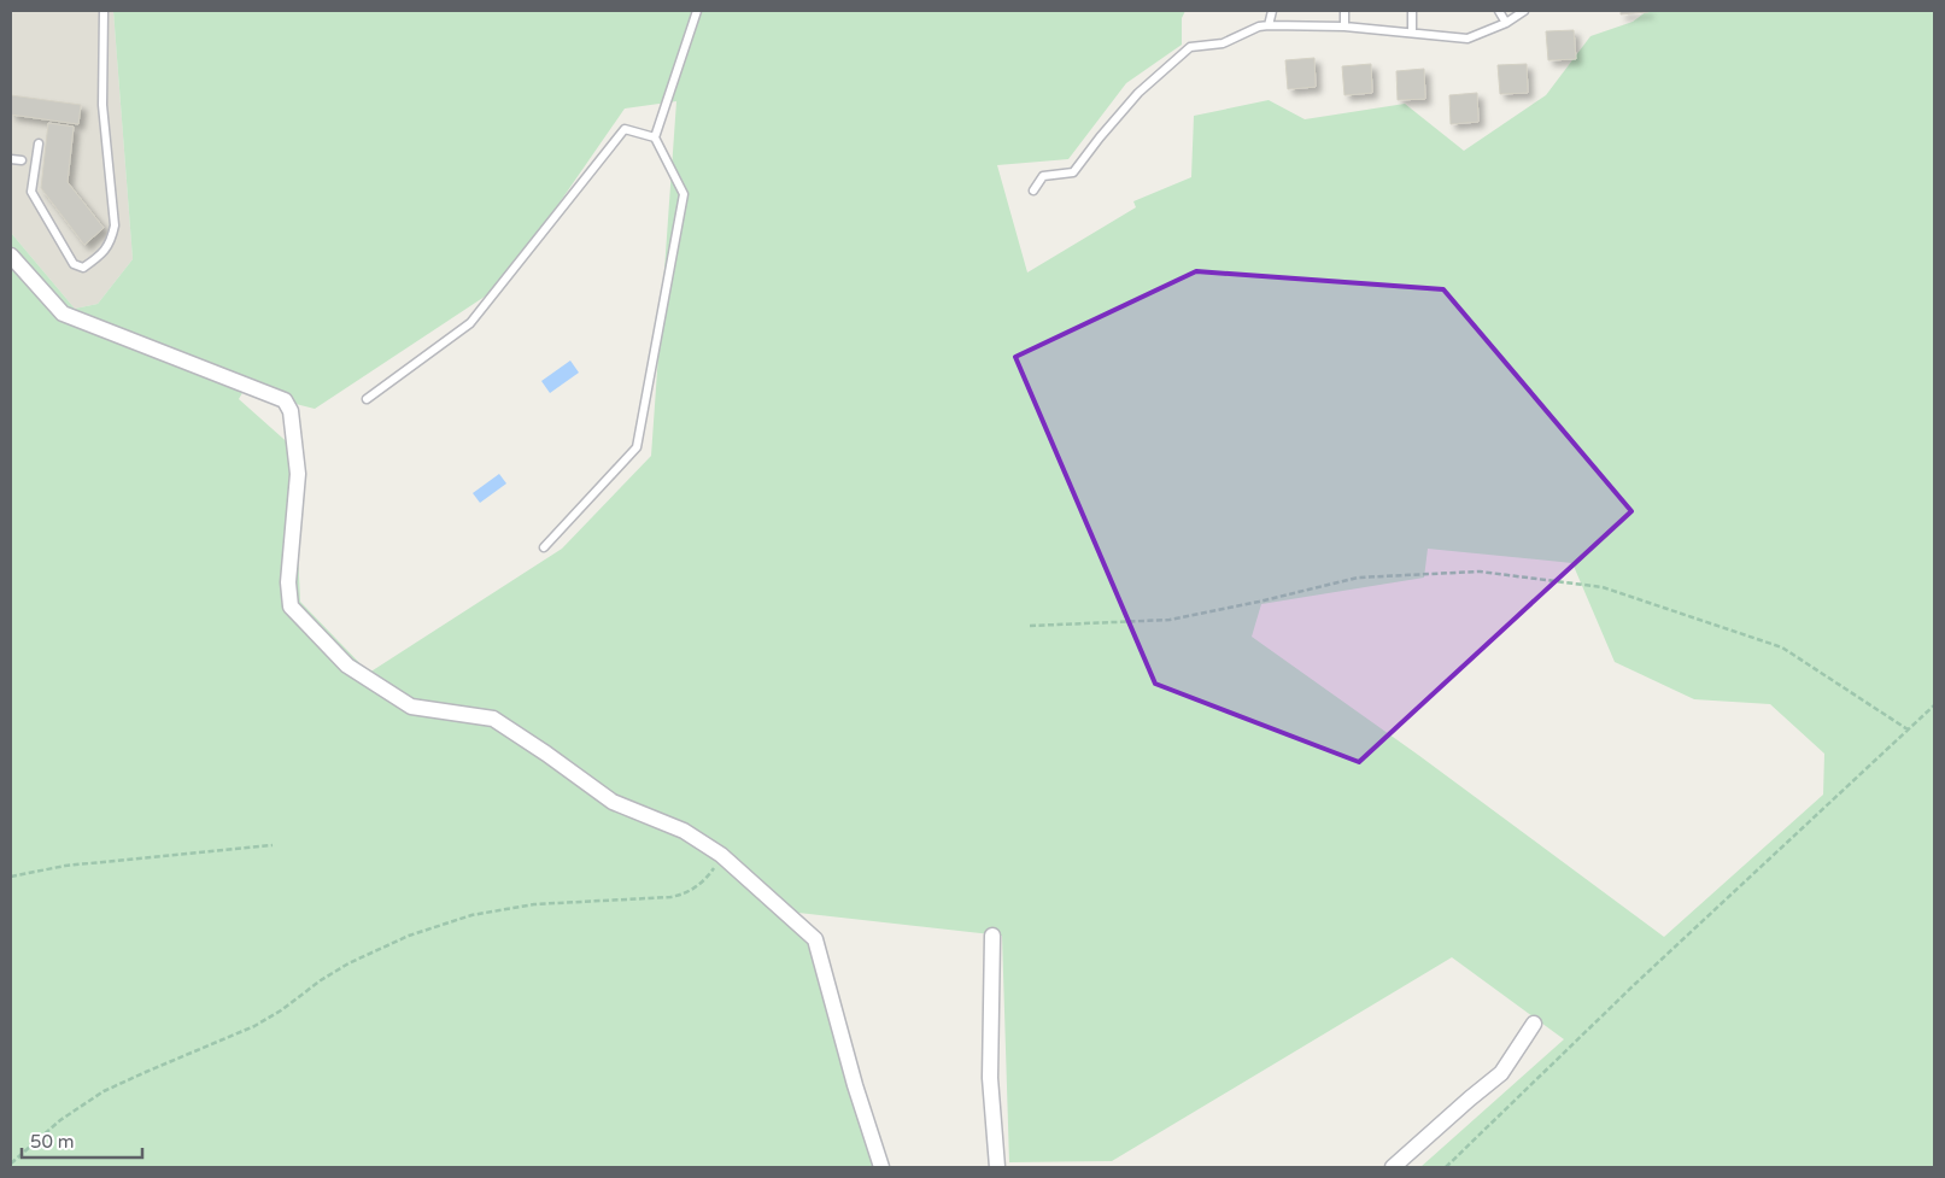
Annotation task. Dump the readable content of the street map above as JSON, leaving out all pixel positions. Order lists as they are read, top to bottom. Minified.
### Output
{"scale_bar":"50 m"}
